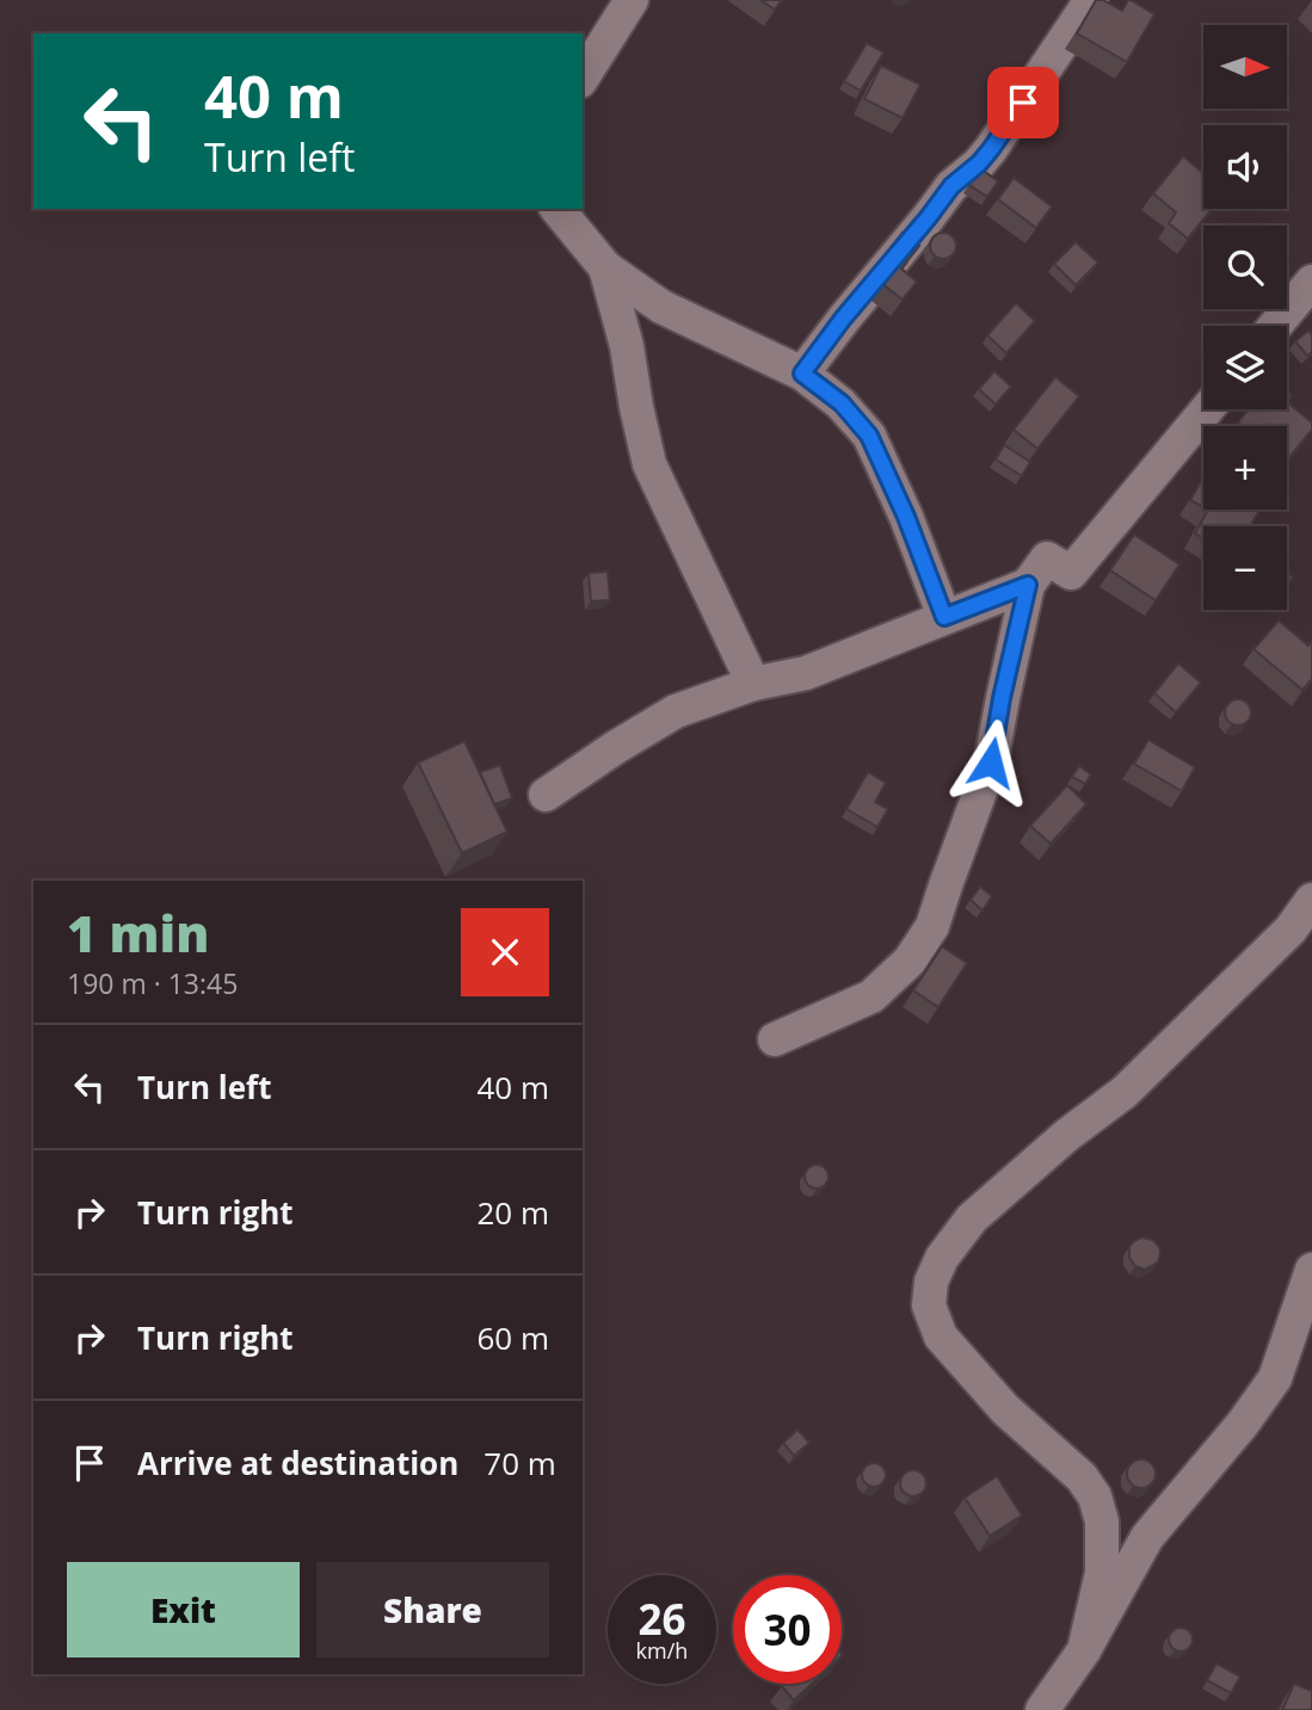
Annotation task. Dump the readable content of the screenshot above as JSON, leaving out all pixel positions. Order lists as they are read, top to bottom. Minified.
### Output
{"north":"right","page":{"map_buttons":["+","−"],"turn":["40 m","Turn left"],"heading":["1 min","190 m · 13:45"],"list":[{"name":"Turn left","value":"40 m"},{"name":"Turn right","value":"20 m"},{"name":"Turn right","value":"60 m"},{"name":"Arrive at destination","value":"70 m"}],"buttons":["Exit","Share"],"speed":"26 km/h","limit":"30"}}
